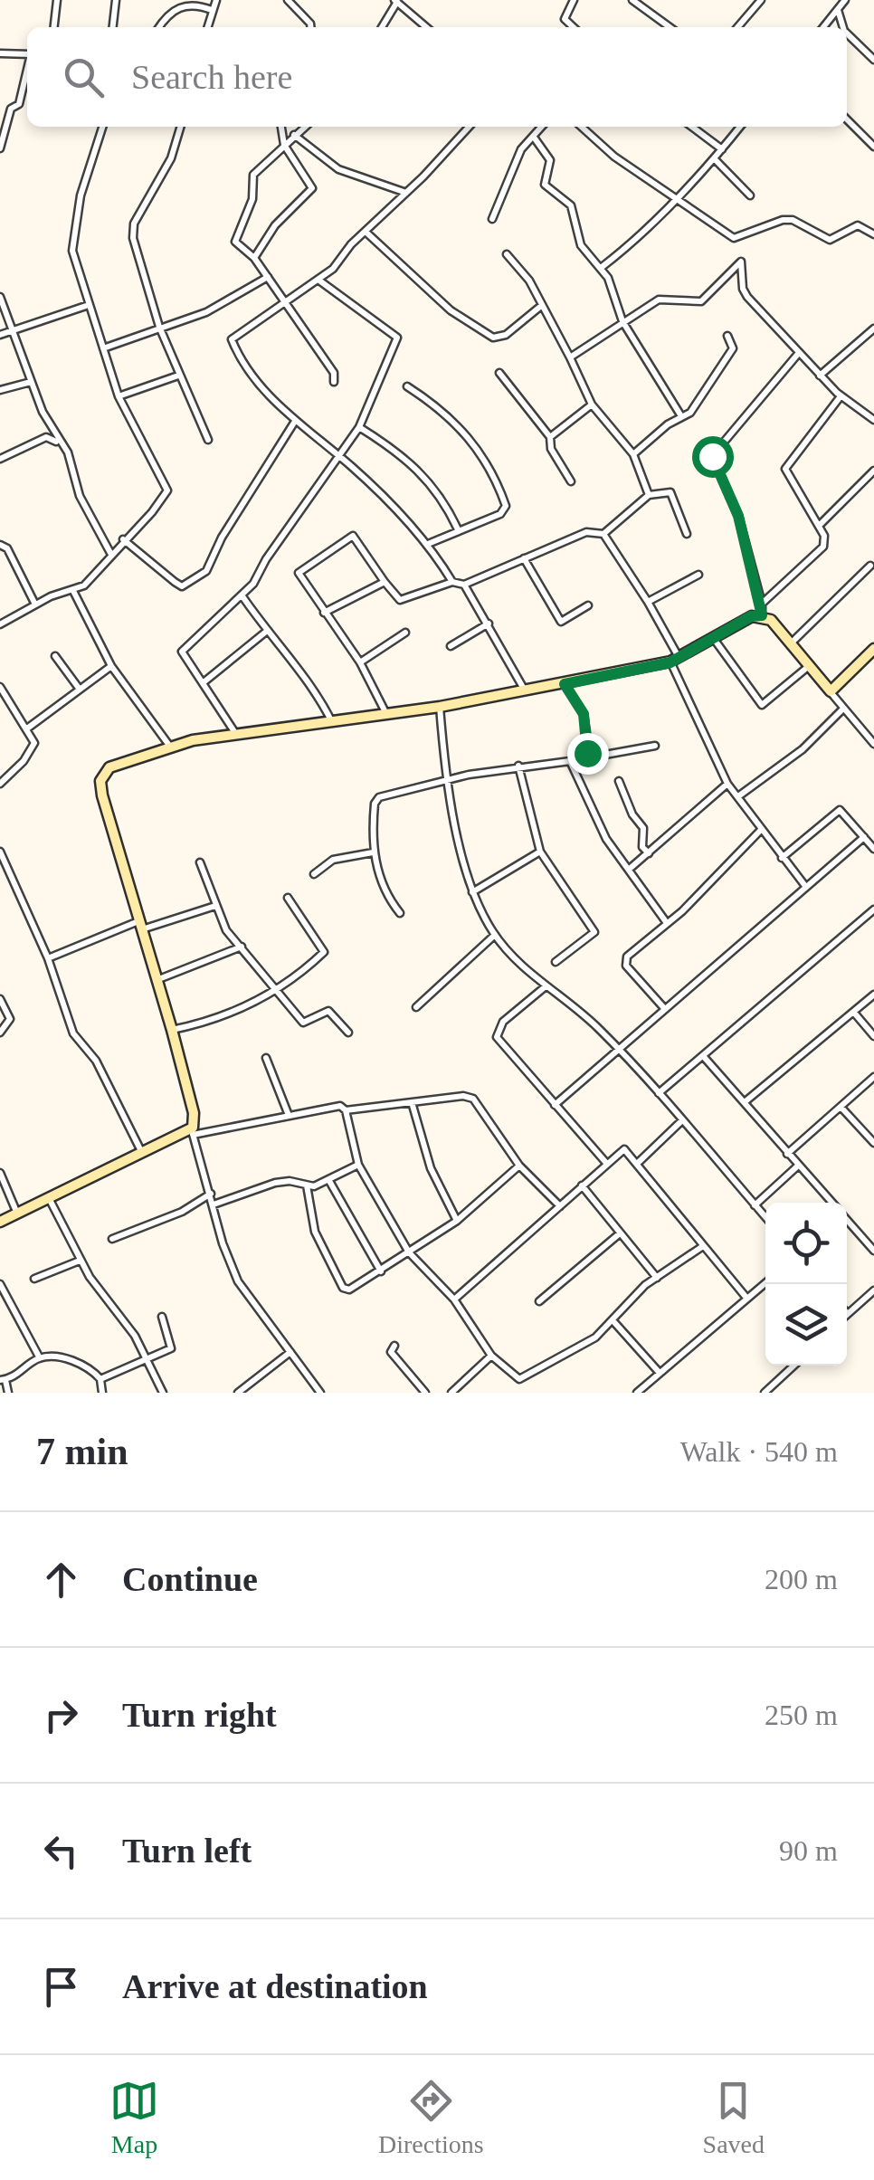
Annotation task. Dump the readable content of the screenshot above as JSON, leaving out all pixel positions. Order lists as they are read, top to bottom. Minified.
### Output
{"page":{"search":"Search here","heading":["7 min","Walk · 540 m"],"list":[["Continue","200 m"],["Turn right","250 m"],["Turn left","90 m"],"Arrive at destination"],"nav":["Map","Directions","Saved"]}}
